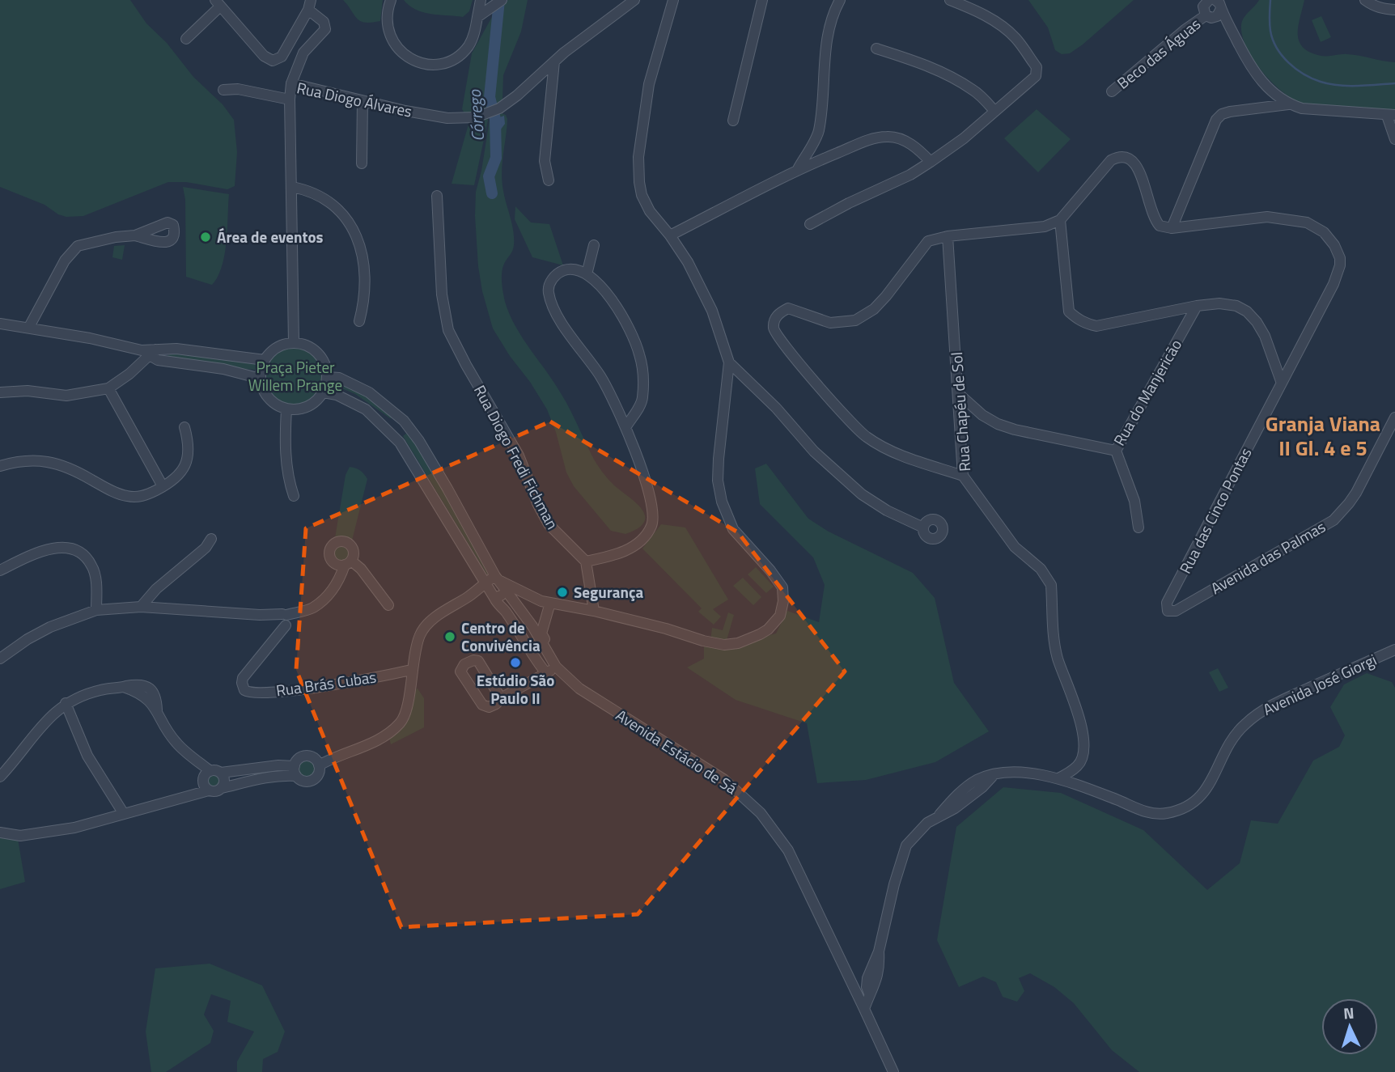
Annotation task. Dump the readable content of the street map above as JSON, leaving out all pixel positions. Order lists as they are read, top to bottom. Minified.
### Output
{"streets":{"street":["Beco das Águas","Rua Diogo Álvares","Rua do Manjericão","Rua Chapéu de Sol","Rua Diogo Fredi Fichman","Rua das Cinco Pontas","Avenida das Palmas","Rua Brás Cubas","Avenida José Giorgi","Avenida Estácio de Sá"]},"crossings":[["Rua Diogo Álvares","Avenida Estácio de Sá"],["Rua do Manjericão","Rua Chapéu de Sol"],["Rua Chapéu de Sol","Avenida José Giorgi"],["Avenida José Giorgi","Avenida Estácio de Sá"]],"districts":["Granja Viana II Gl. 4 e 5"],"water":["Córrego"],"parks":["Praça Pieter Willem Prange"],"places":["Área de eventos","Segurança","Centro de Convivência","Estúdio São Paulo II"],"north":"top"}
